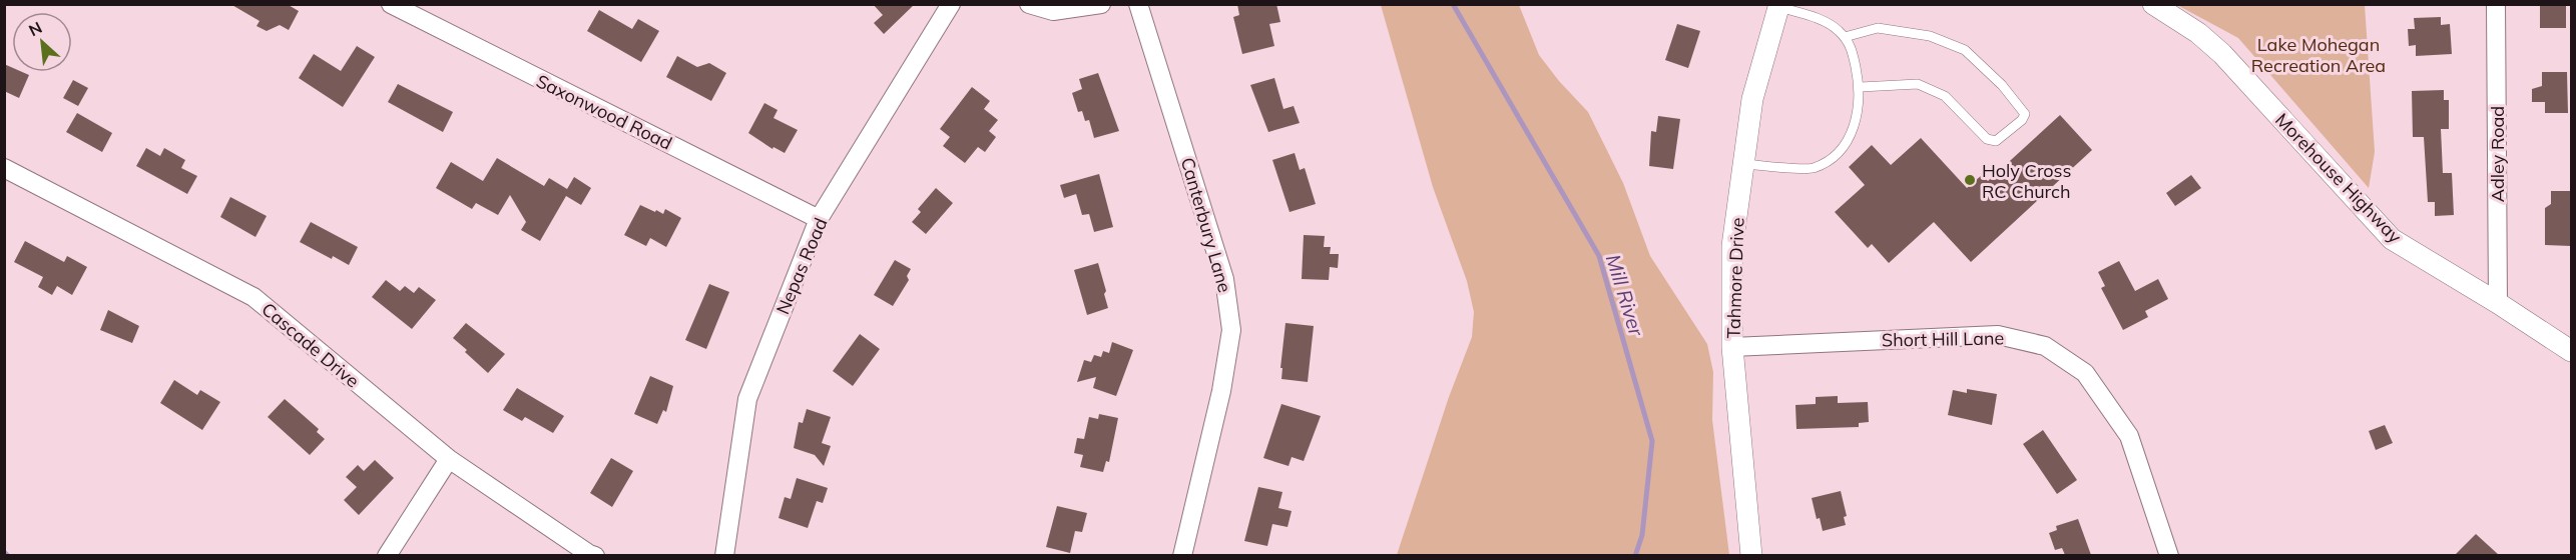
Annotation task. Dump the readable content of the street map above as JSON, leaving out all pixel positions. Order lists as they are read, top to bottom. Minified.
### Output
{"streets":{"street":["Saxonwood Road","Adley Road","Morehouse Highway","Canterbury Lane","Nepas Road","Tahmore Drive","Short Hill Lane","Cascade Drive"]},"crossings":[["Saxonwood Road","Nepas Road"],["Adley Road","Morehouse Highway"],["Tahmore Drive","Short Hill Lane"]],"water":["Mill River"],"parks":["Lake Mohegan Recreation Area"],"places":["Holy Cross RC Church"],"north":"top left"}
